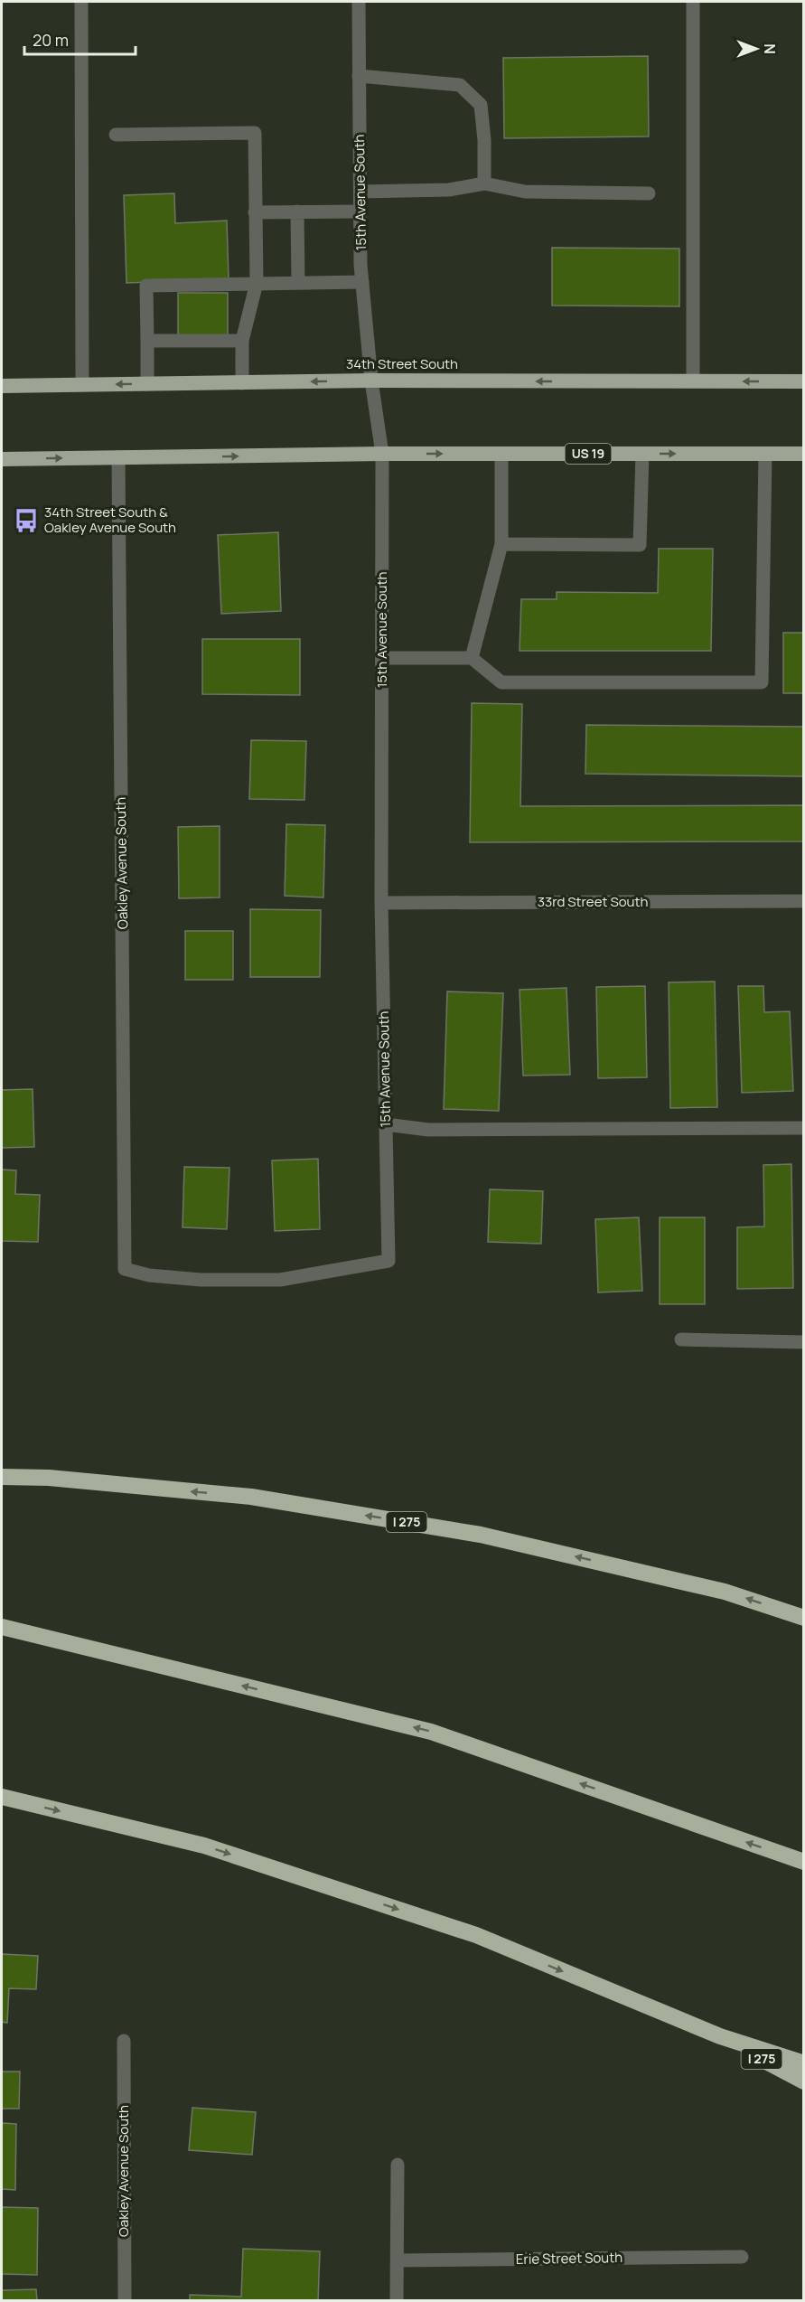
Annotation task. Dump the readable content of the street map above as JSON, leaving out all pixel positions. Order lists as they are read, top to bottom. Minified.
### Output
{"streets":{"highway":["34th Street South","US 19","I 275"],"street":["15th Avenue South","Oakley Avenue South","33rd Street South","Erie Street South"]},"crossings":[["15th Avenue South","34th Street South"],["15th Avenue South","US 19"],["15th Avenue South","Oakley Avenue South"],["15th Avenue South","33rd Street South"],["US 19","Oakley Avenue South"]],"places":{"bus stop":["34th Street South & Oakley Avenue South"]},"scale_bar":"20 m","north":"right"}
